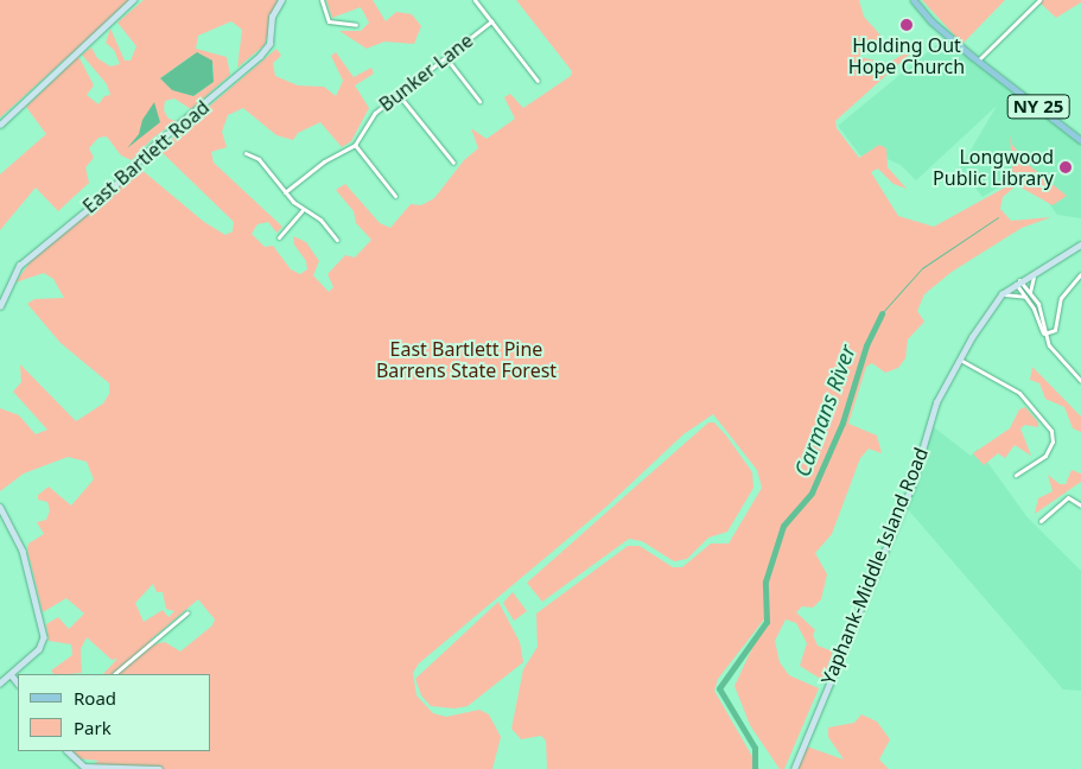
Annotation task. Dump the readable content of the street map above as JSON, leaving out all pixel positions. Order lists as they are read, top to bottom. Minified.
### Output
{"streets":{"main road":["NY 25"],"street":["Bunker Lane","East Bartlett Road","Yaphank-Middle Island Road"]},"water":["Carmans River"],"parks":["East Bartlett Pine Barrens State Forest"],"places":["Holding Out Hope Church","Longwood Public Library"],"legend":["Road","Park"]}
